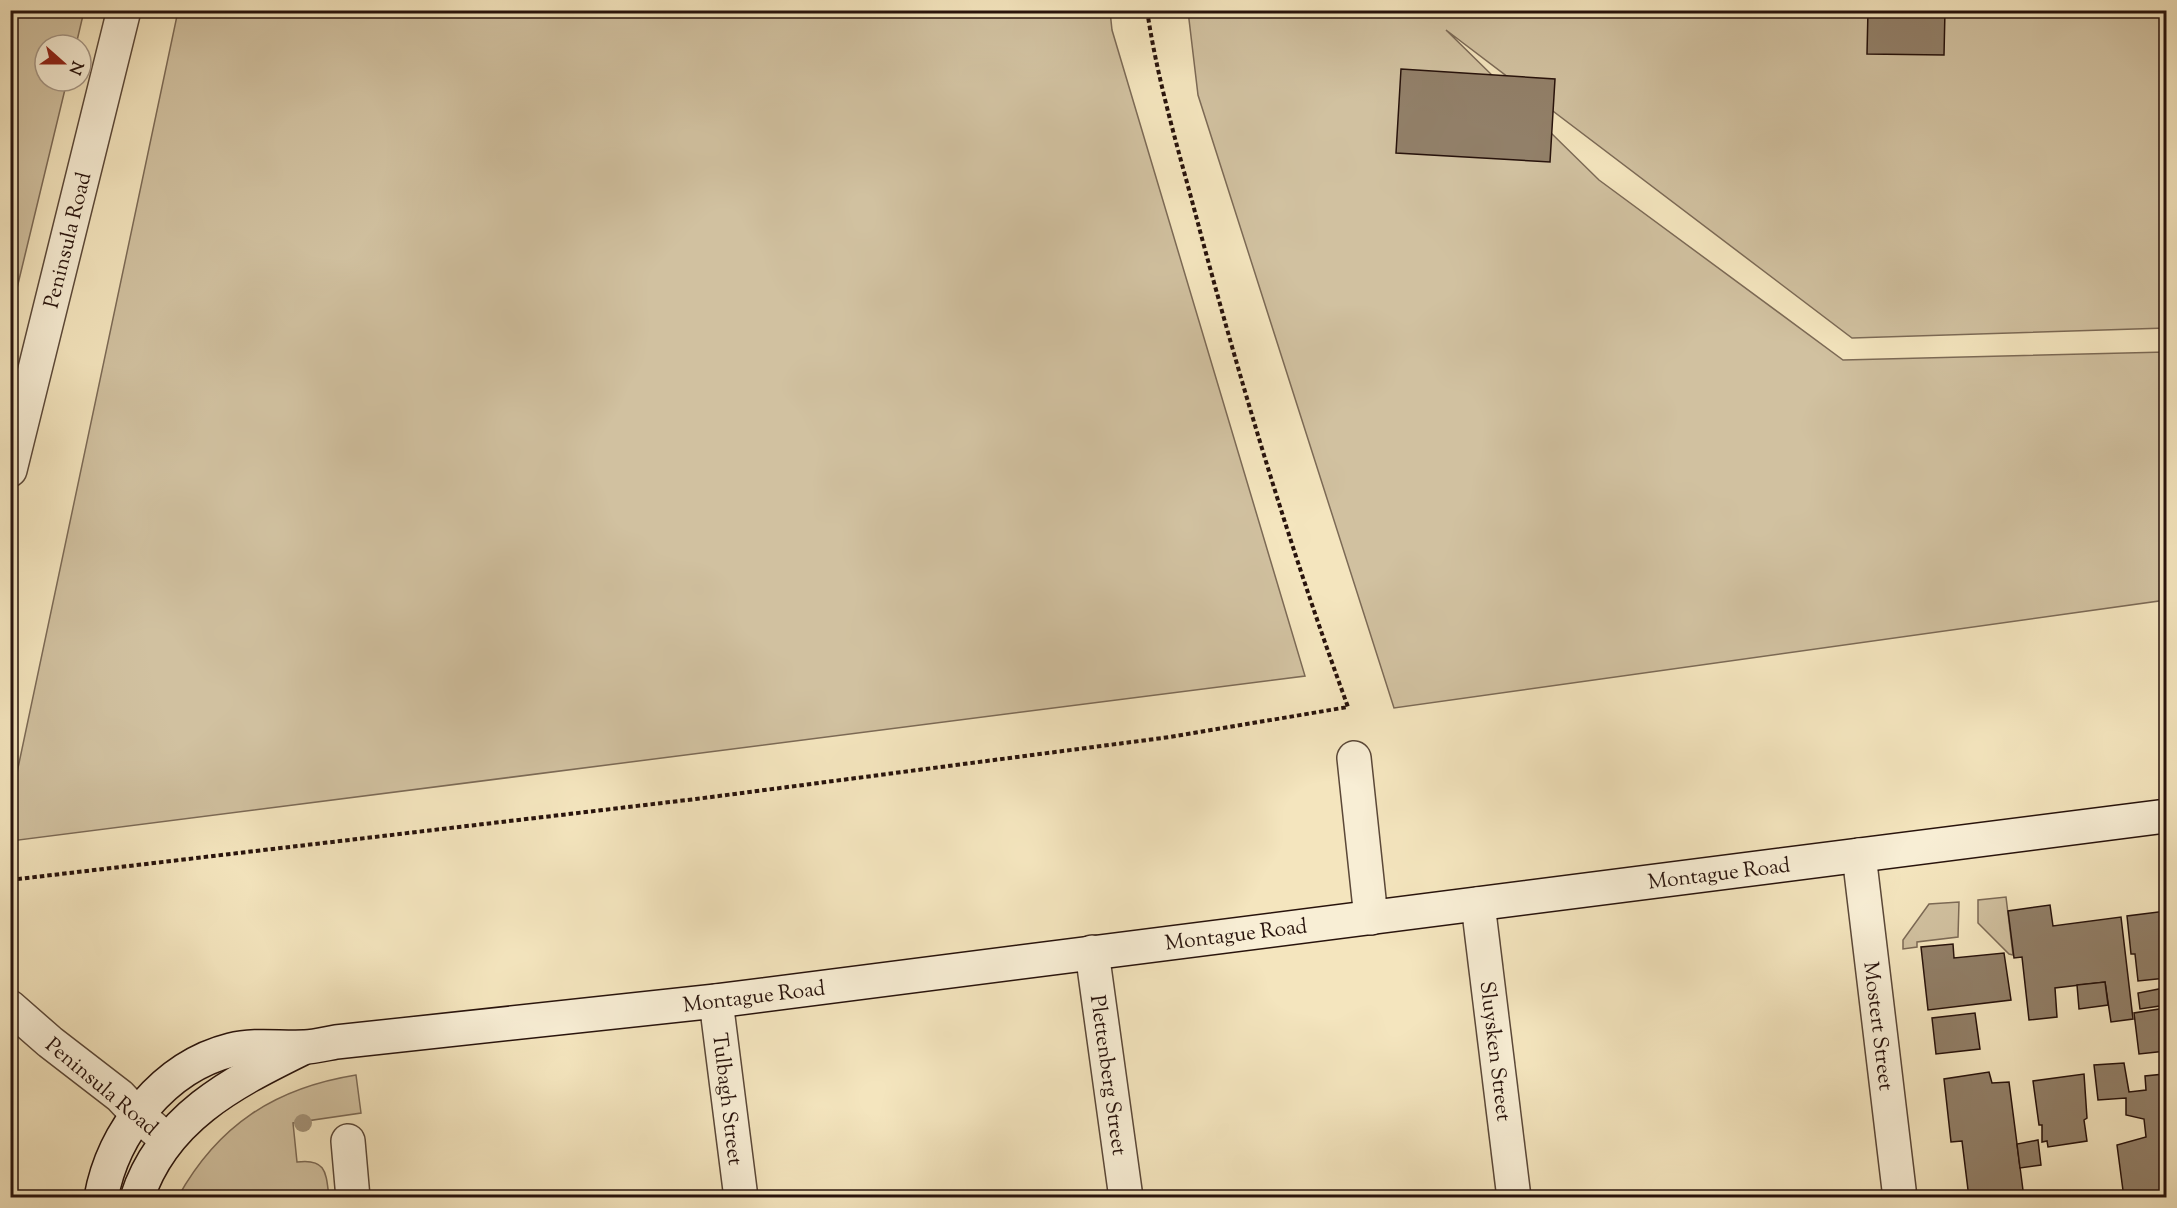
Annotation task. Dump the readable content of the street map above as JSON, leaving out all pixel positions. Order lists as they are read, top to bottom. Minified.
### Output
{"streets":{"street":["Peninsula Road","Montague Road","Mostert Street","Sluysken Street","Plettenberg Street","Tulbagh Street"]},"crossings":[["Peninsula Road","Montague Road"],["Montague Road","Mostert Street"],["Montague Road","Sluysken Street"],["Montague Road","Plettenberg Street"],["Montague Road","Tulbagh Street"]],"north":"right"}
